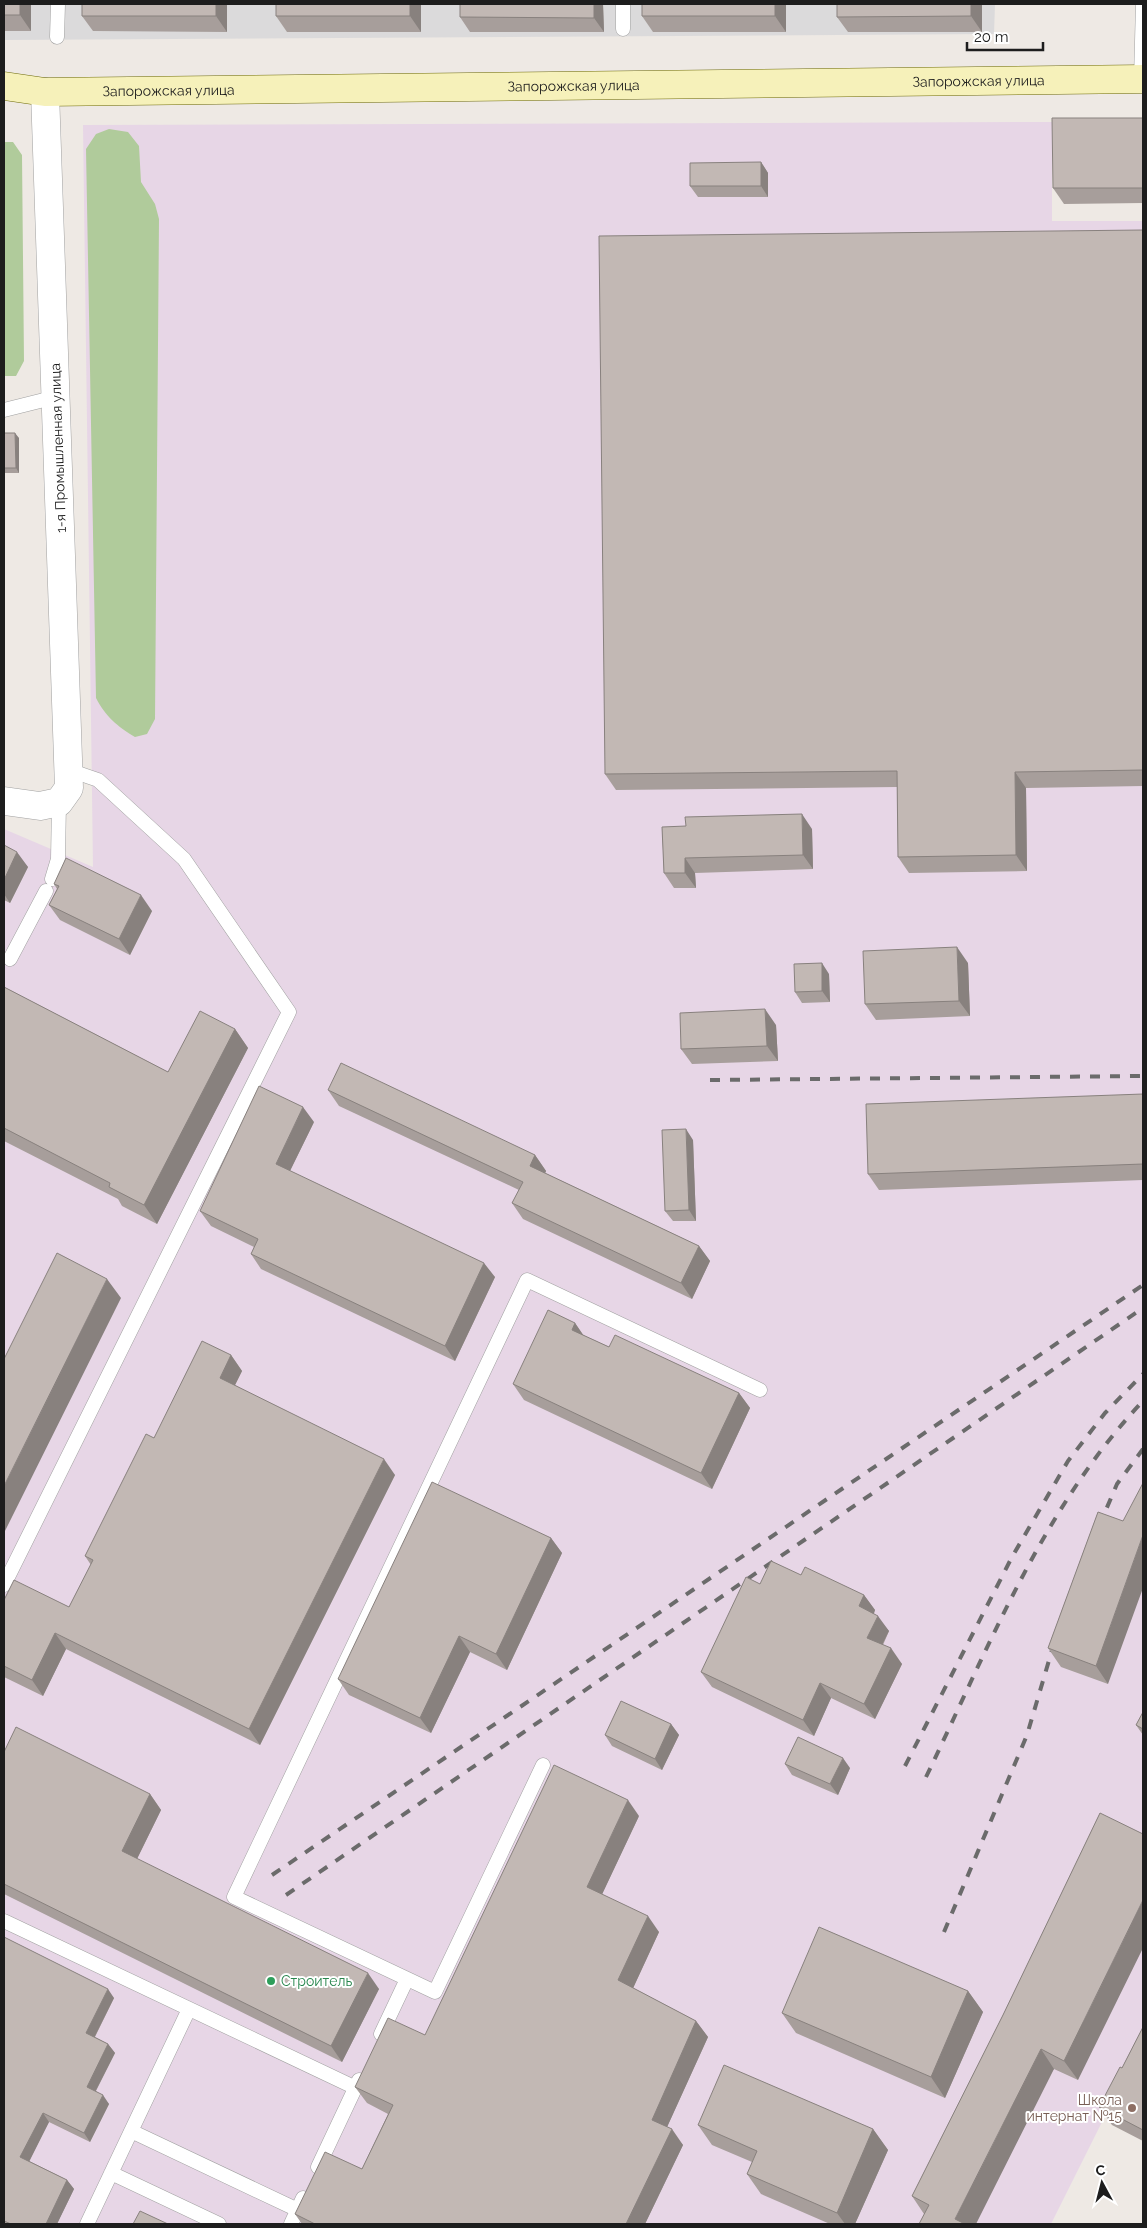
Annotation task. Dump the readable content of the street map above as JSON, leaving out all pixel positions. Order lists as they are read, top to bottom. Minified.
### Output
{"streets":{"main road":["Запорожская улица"],"street":["1-я Промышленная улица"]},"crossings":[["Запорожская улица","1-я Промышленная улица"]],"places":["Строитель","Школа интернат №15"],"scale_bar":"20 m","north":"top"}
